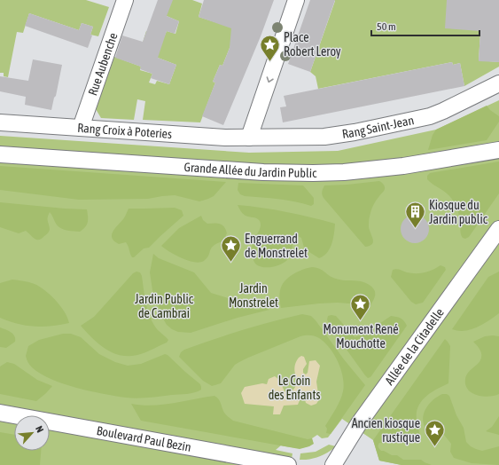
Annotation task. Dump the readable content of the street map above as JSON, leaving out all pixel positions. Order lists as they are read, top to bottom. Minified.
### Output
{"streets":{"street":["Rue Aubenche","Rang Saint-Jean","Rang Croix à Poteries","Grande Allée du Jardin Public","Allée de la Citadelle","Boulevard Paul Bezin"]},"crossings":[["Rue Aubenche","Rang Croix à Poteries"],["Rang Saint-Jean","Rang Croix à Poteries"]],"parks":["Jardin Monstrelet","Jardin Public de Cambrai","Le Coin des Enfants"],"places":{"place":["Place Robert Leroy","Enguerrand de Monstrelet","Monument René Mouchotte","Ancien kiosque rustique"],"building":["Kiosque du Jardin public"]},"scale_bar":"50 m","north":"top right"}
